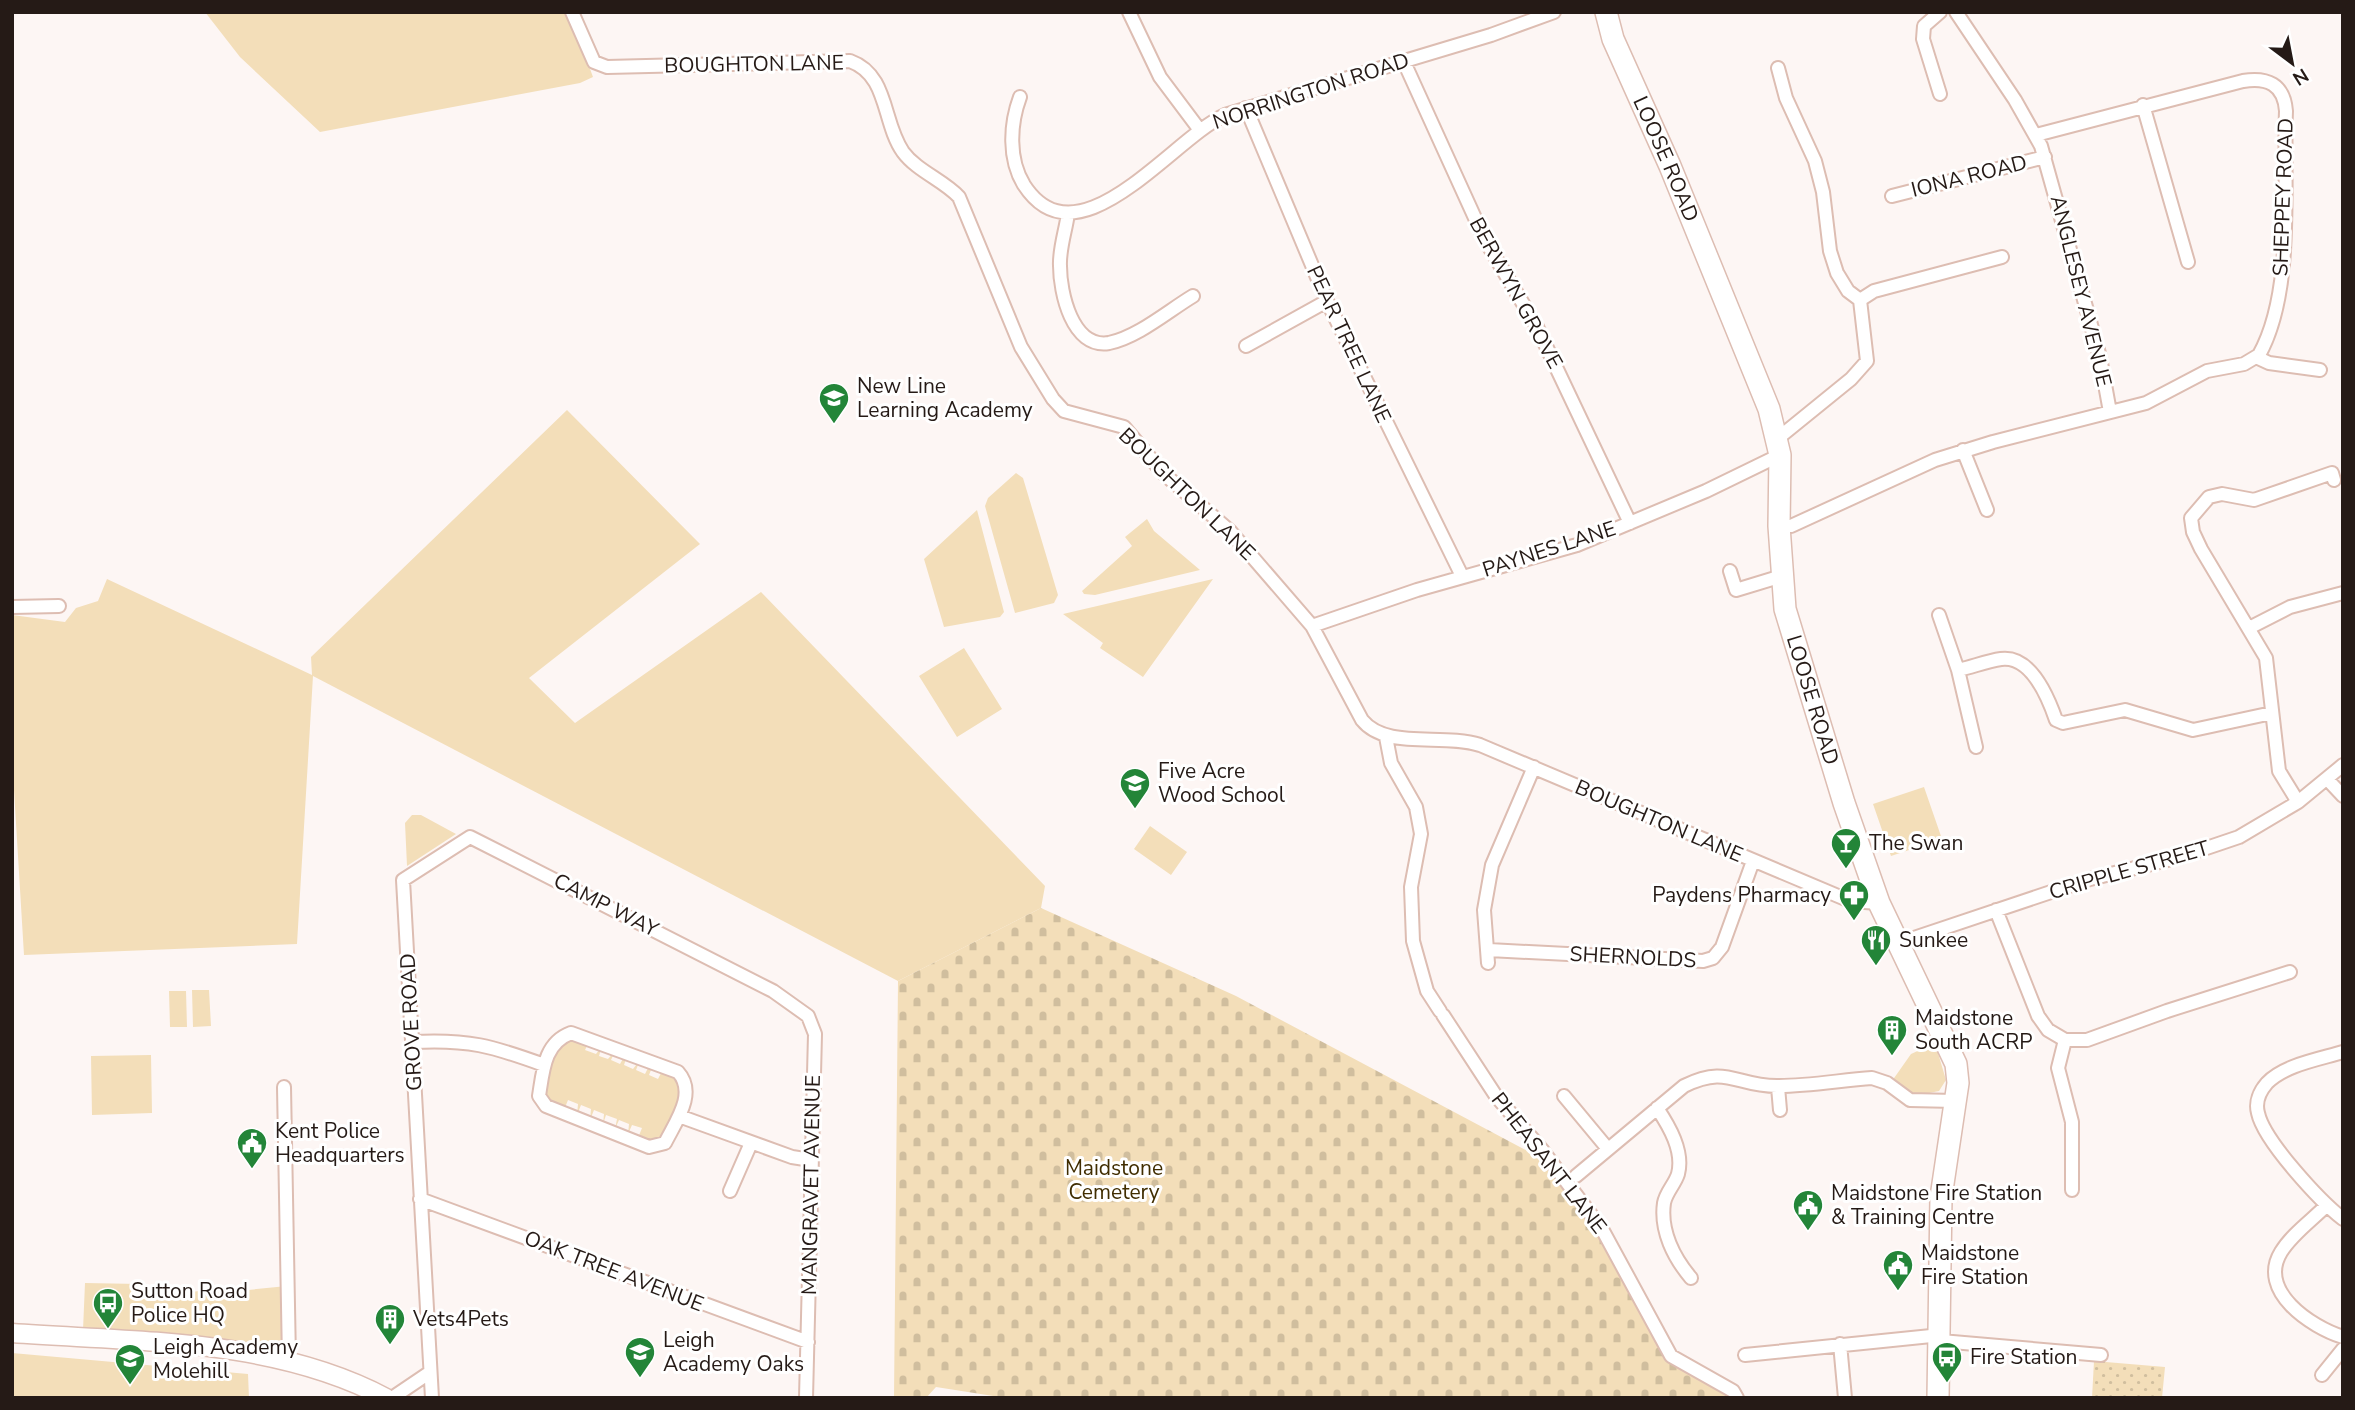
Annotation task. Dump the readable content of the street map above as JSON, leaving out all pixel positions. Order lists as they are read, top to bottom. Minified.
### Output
{"streets":{"highway":["LOOSE ROAD"],"street":["BOUGHTON LANE","NORRINGTON ROAD","IONA ROAD","SHEPPEY ROAD","ANGLESEY AVENUE","BERWYN GROVE","PEAR TREE LANE","PAYNES LANE","CRIPPLE STREET","CAMP WAY","SHERNOLDS","GROVE ROAD","PHEASANT LANE","MANGRAVET AVENUE","OAK TREE AVENUE"]},"crossings":[["BOUGHTON LANE","LOOSE ROAD"],["BOUGHTON LANE","PAYNES LANE"],["BOUGHTON LANE","SHERNOLDS"],["BOUGHTON LANE","PHEASANT LANE"],["NORRINGTON ROAD","BERWYN GROVE"],["NORRINGTON ROAD","PEAR TREE LANE"],["LOOSE ROAD","ANGLESEY AVENUE"],["LOOSE ROAD","PAYNES LANE"],["LOOSE ROAD","CRIPPLE STREET"],["IONA ROAD","ANGLESEY AVENUE"],["SHEPPEY ROAD","ANGLESEY AVENUE"],["BERWYN GROVE","PAYNES LANE"],["PEAR TREE LANE","PAYNES LANE"],["CAMP WAY","GROVE ROAD"],["CAMP WAY","MANGRAVET AVENUE"],["GROVE ROAD","OAK TREE AVENUE"],["MANGRAVET AVENUE","OAK TREE AVENUE"]],"parks":["Maidstone Cemetery"],"places":{"school or university":["New Line Learning Academy","Five Acre Wood School","Leigh Academy Oaks","Leigh Academy Molehill"],"bar":["The Swan"],"pharmacy":["Paydens Pharmacy"],"restaurant":["Sunkee"],"building":["Maidstone South ACRP","Vets4Pets"],"public building":["Kent Police Headquarters","Maidstone Fire Station & Training Centre","Maidstone Fire Station"],"bus stop":["Sutton Road Police HQ","Fire Station"]},"north":"bottom right"}
